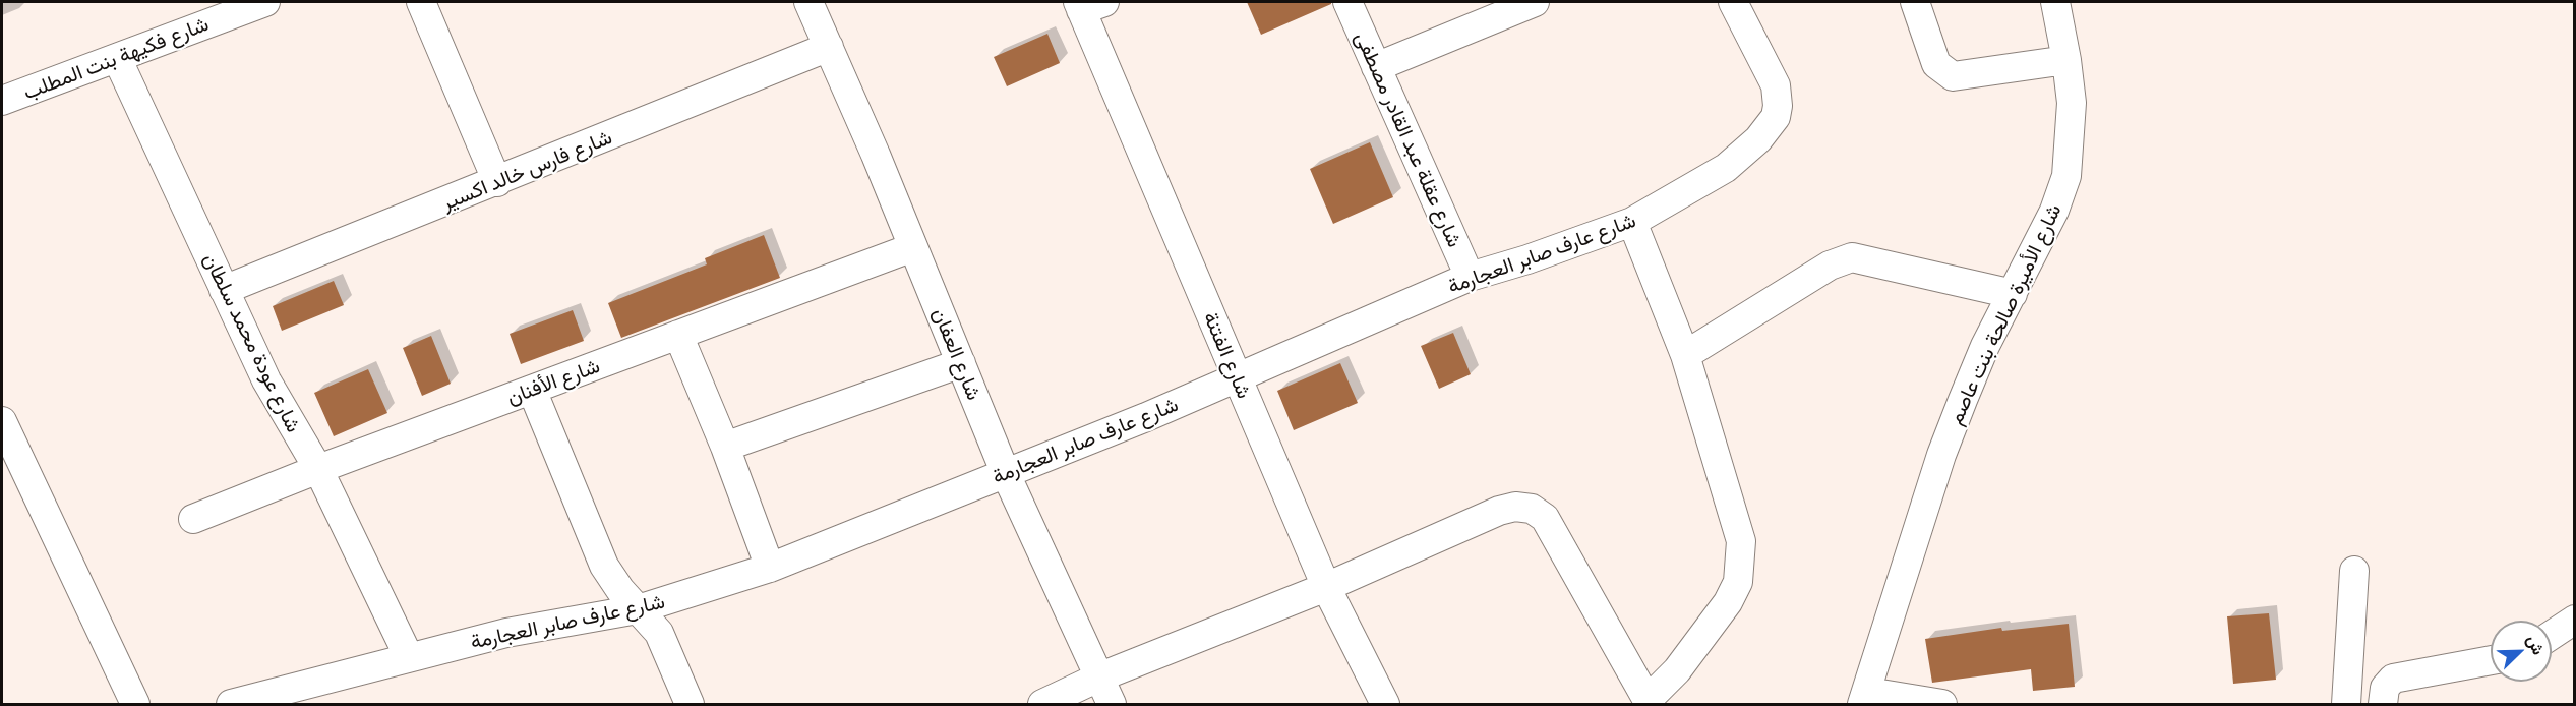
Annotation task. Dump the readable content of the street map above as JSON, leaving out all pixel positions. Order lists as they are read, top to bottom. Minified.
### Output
{"streets":{"street":["شارع فكيهة بنت المطلب","شارع عقلة عبد القادر مصطفى","شارع فارس خالد اكسير","شارع عارف صابر العجارمة","شارع الأميرة صالحة بنت عاصم","شارع عودة محمد سلطان","شارع العفان","شارع الفتنة","شارع الأفنان"]},"crossings":[["شارع فكيهة بنت المطلب","شارع عودة محمد سلطان"],["شارع عقلة عبد القادر مصطفى","شارع عارف صابر العجارمة"],["شارع فارس خالد اكسير","شارع عودة محمد سلطان"],["شارع فارس خالد اكسير","شارع العفان"],["شارع عارف صابر العجارمة","شارع عودة محمد سلطان"],["شارع عارف صابر العجارمة","شارع العفان"],["شارع عارف صابر العجارمة","شارع الفتنة"],["شارع عودة محمد سلطان","شارع الأفنان"],["شارع العفان","شارع الأفنان"]],"north":"top right"}
